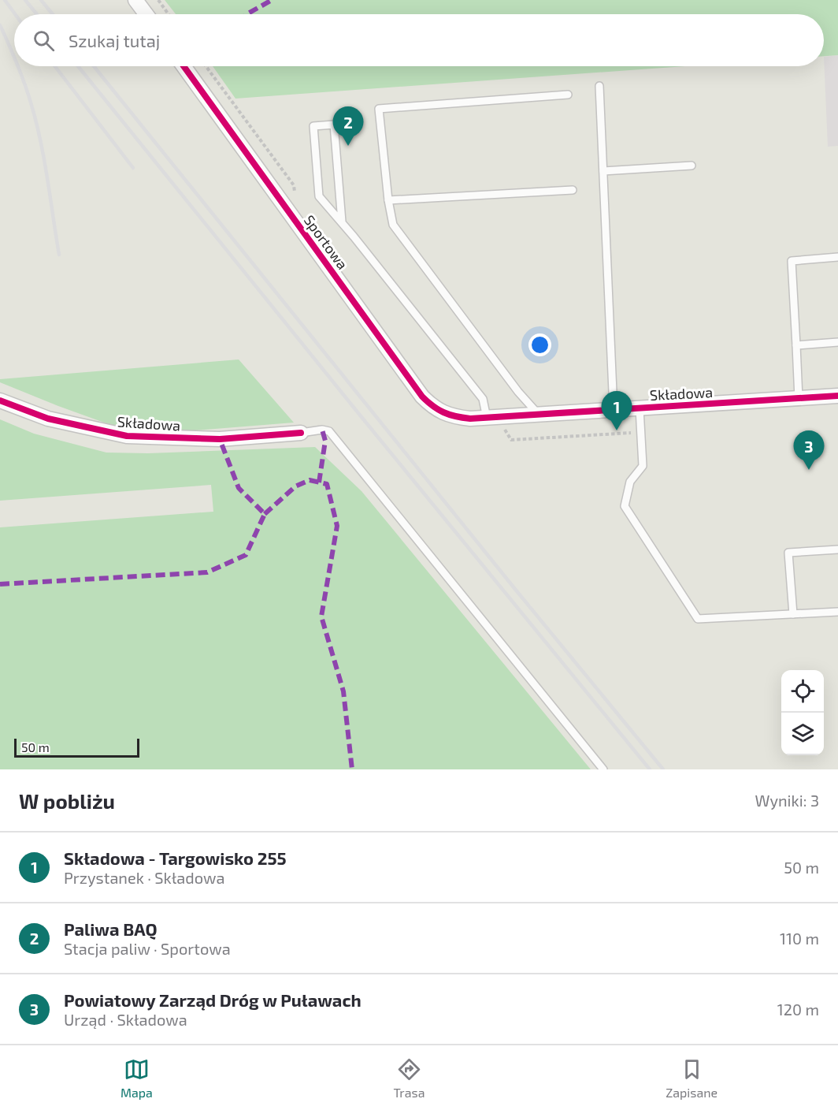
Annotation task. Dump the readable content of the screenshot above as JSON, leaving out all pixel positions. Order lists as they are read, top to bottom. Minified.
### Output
{"streets":{"street":["Sportowa","Składowa"]},"crossings":[["Sportowa","Składowa"]],"scale_bar":"50 m","page":{"search":"Szukaj tutaj","pins":["2","1","3"],"scale":"50 m","heading":["W pobliżu","Wyniki: 3"],"list":[{"mark":"1","name":"Składowa - Targowisko 255","note":"Przystanek · Składowa","value":"50 m"},{"mark":"2","name":"Paliwa BAQ","note":"Stacja paliw · Sportowa","value":"110 m"},{"mark":"3","name":"Powiatowy Zarząd Dróg w Puławach","note":"Urząd · Składowa","value":"120 m"}],"nav":["Mapa","Trasa","Zapisane"]}}
